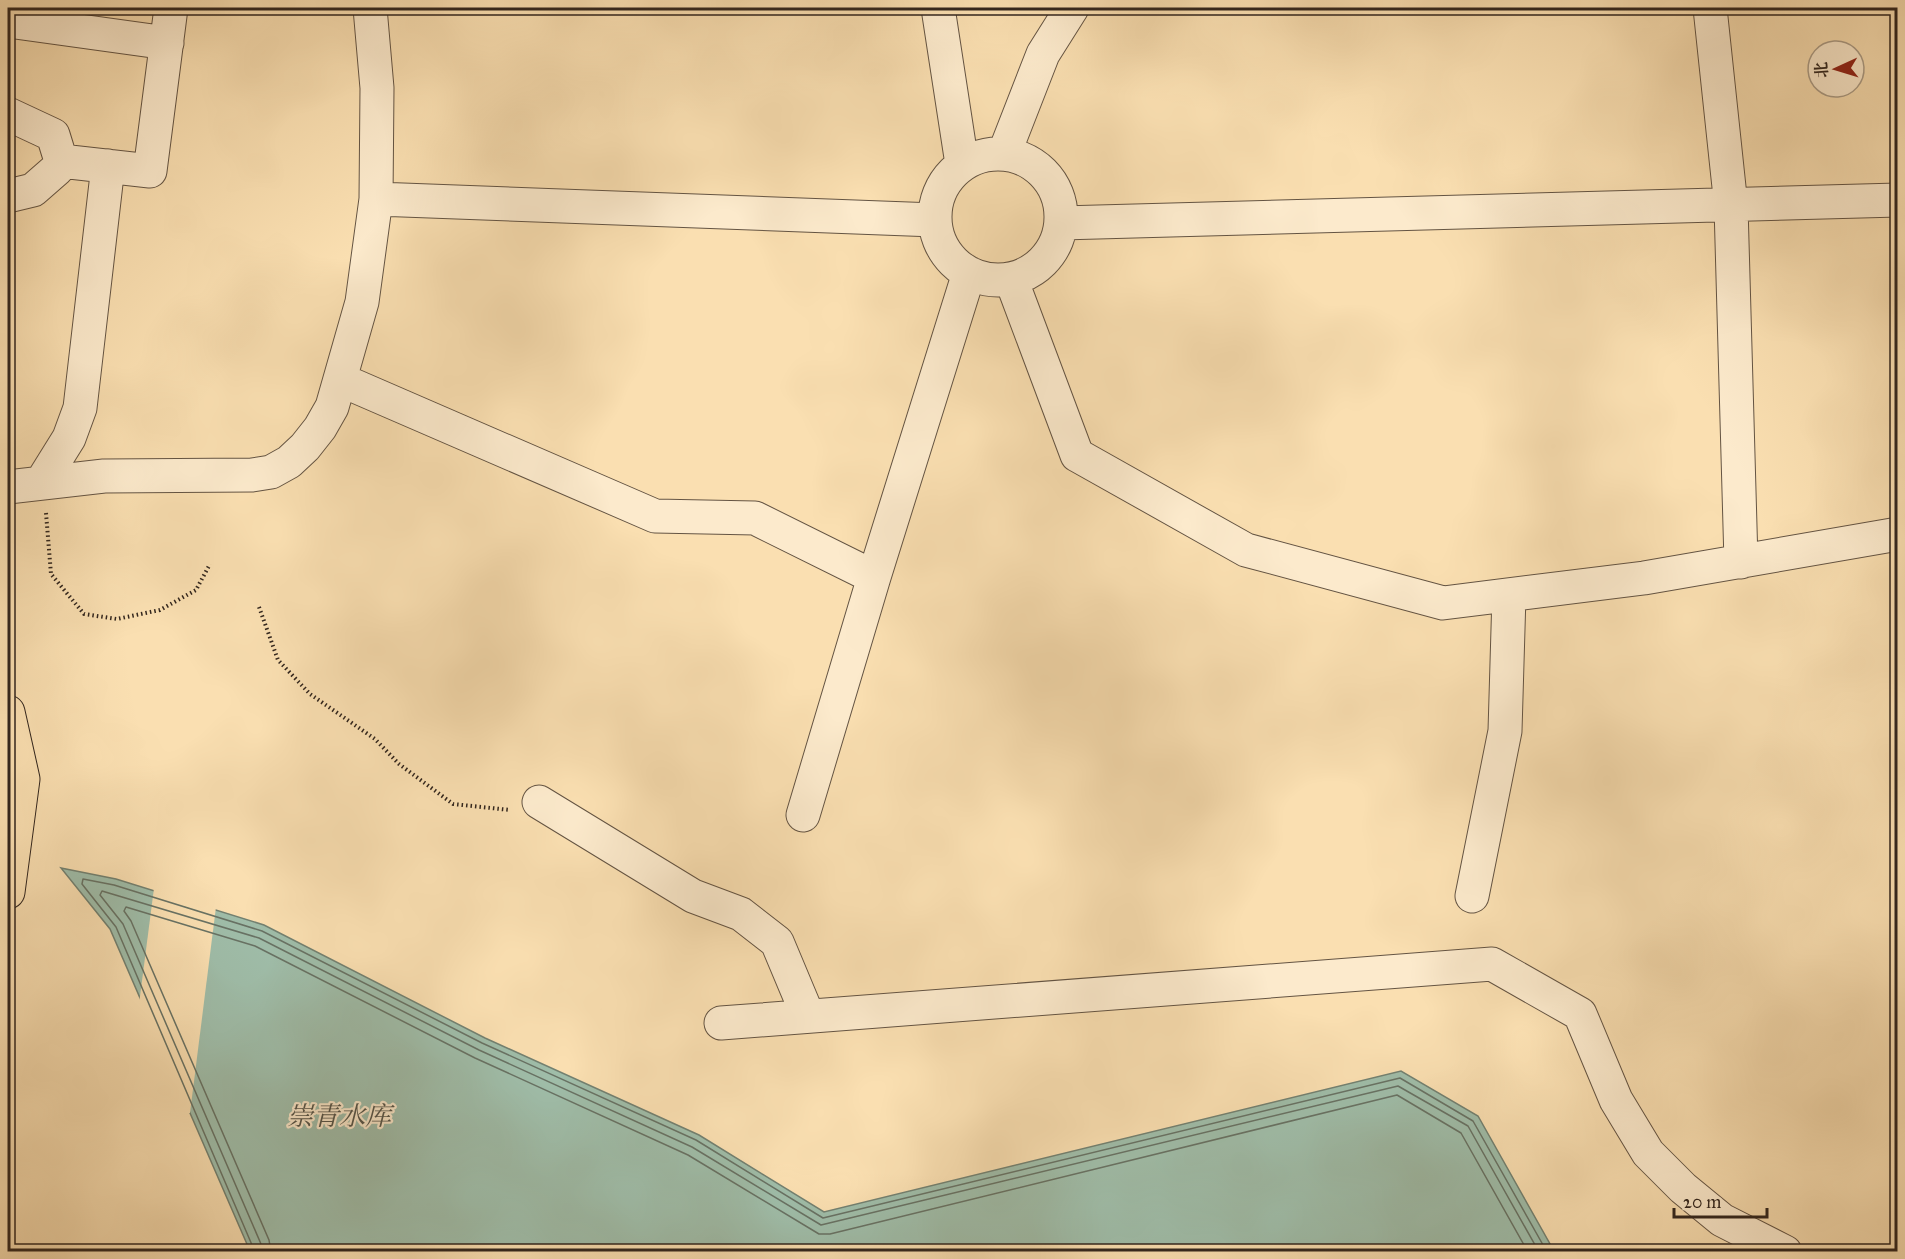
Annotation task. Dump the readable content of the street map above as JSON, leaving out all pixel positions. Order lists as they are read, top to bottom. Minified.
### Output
{"water":["崇青水库"],"scale_bar":"20 m","north":"left"}
